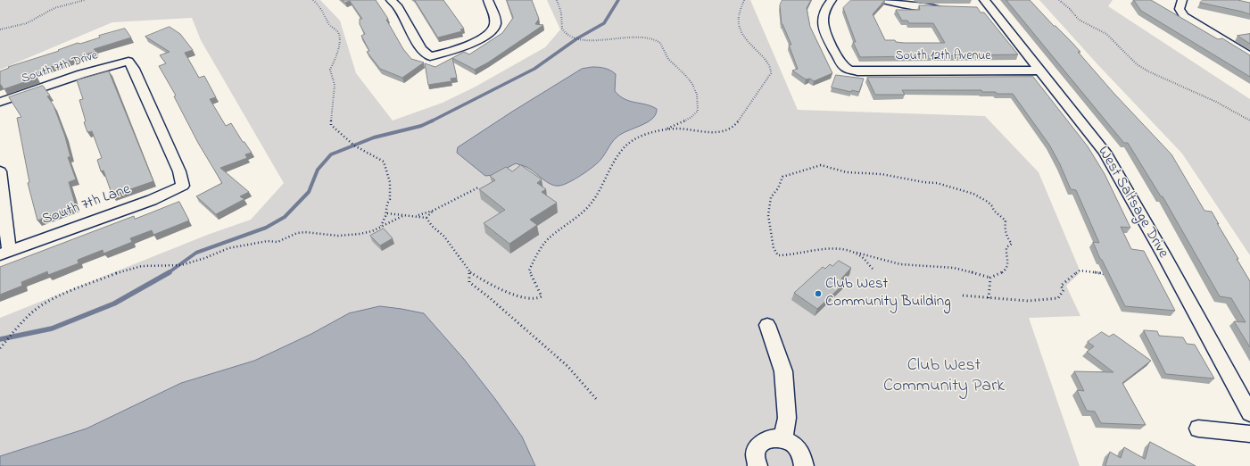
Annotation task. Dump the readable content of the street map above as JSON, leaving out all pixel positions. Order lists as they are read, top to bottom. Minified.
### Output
{"streets":{"street":["South 12th Avenue","South 7th Drive","West Saltsage Drive","South 7th Lane"]},"crossings":[["South 12th Avenue","West Saltsage Drive"],["South 7th Drive","South 7th Lane"]],"parks":["Club West Community Park"],"places":["Club West Community Building"]}
